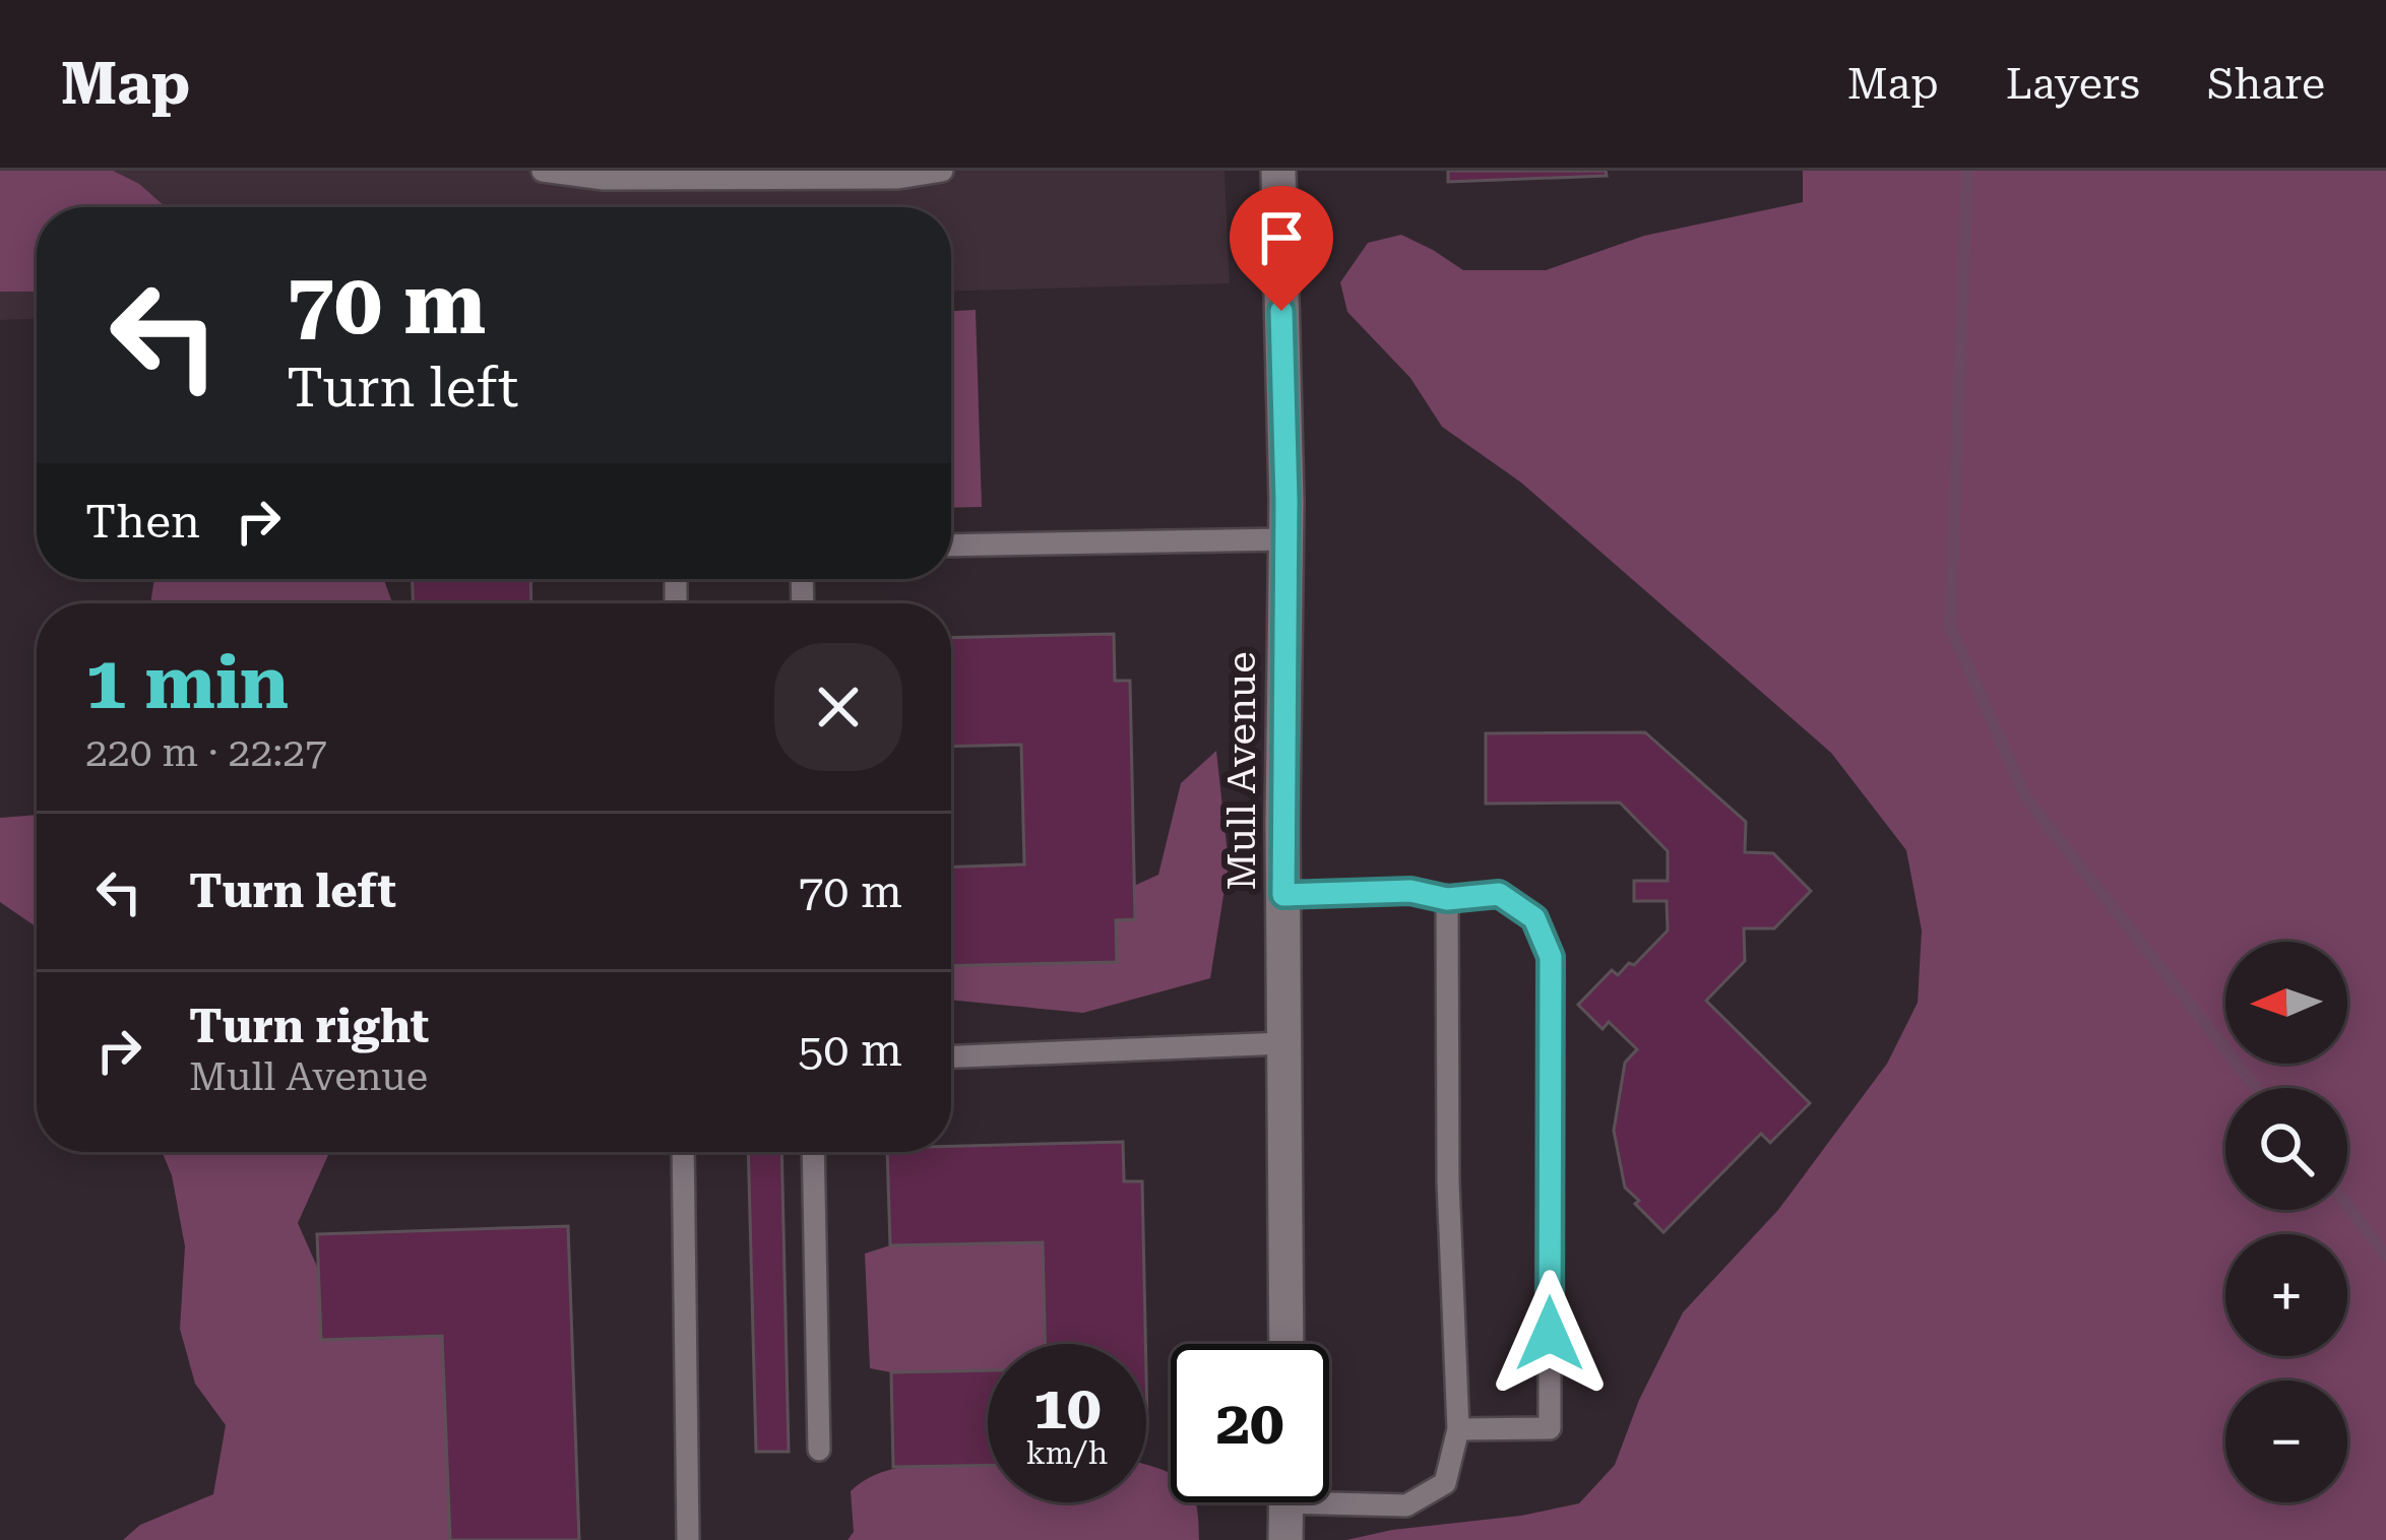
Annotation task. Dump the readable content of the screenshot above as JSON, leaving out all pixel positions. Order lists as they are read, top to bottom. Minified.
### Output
{"streets":{"street":["Mull Avenue"]},"north":"left","page":{"header":"Map","nav":["Map","Layers","Share"],"turn":["70 m","Turn left"],"then":"Then","heading":["1 min","220 m · 22:27"],"list":[{"name":"Turn left","value":"70 m"},{"name":"Turn right","note":"Mull Avenue","value":"50 m"}],"map_buttons":["+","−"],"speed":"10 km/h","limit":"20"}}
